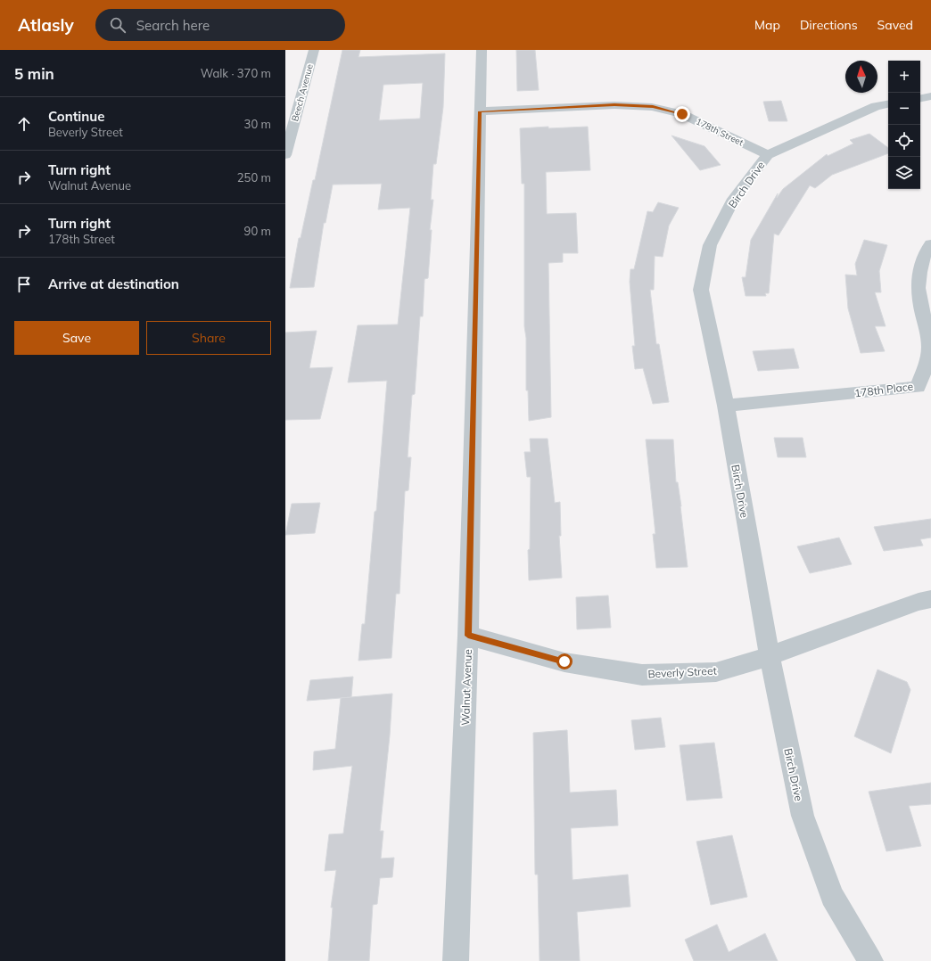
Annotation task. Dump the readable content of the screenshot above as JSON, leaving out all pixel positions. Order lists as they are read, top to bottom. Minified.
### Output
{"streets":{"street":["Beech Avenue","178th Street","Birch Drive","178th Place","Beverly Street","Walnut Avenue"]},"crossings":[["178th Street","Birch Drive"],["178th Street","Walnut Avenue"],["Birch Drive","178th Place"],["Birch Drive","Beverly Street"],["Beverly Street","Walnut Avenue"]],"north":"top","page":{"header":"Atlasly","search":"Search here","nav":["Map","Directions","Saved"],"heading":["5 min","Walk · 370 m"],"map_buttons":["+","−"],"list":[["Continue","Beverly Street","30 m"],["Turn right","Walnut Avenue","250 m"],["Turn right","178th Street","90 m"],"Arrive at destination"],"buttons":["Save","Share"]}}
